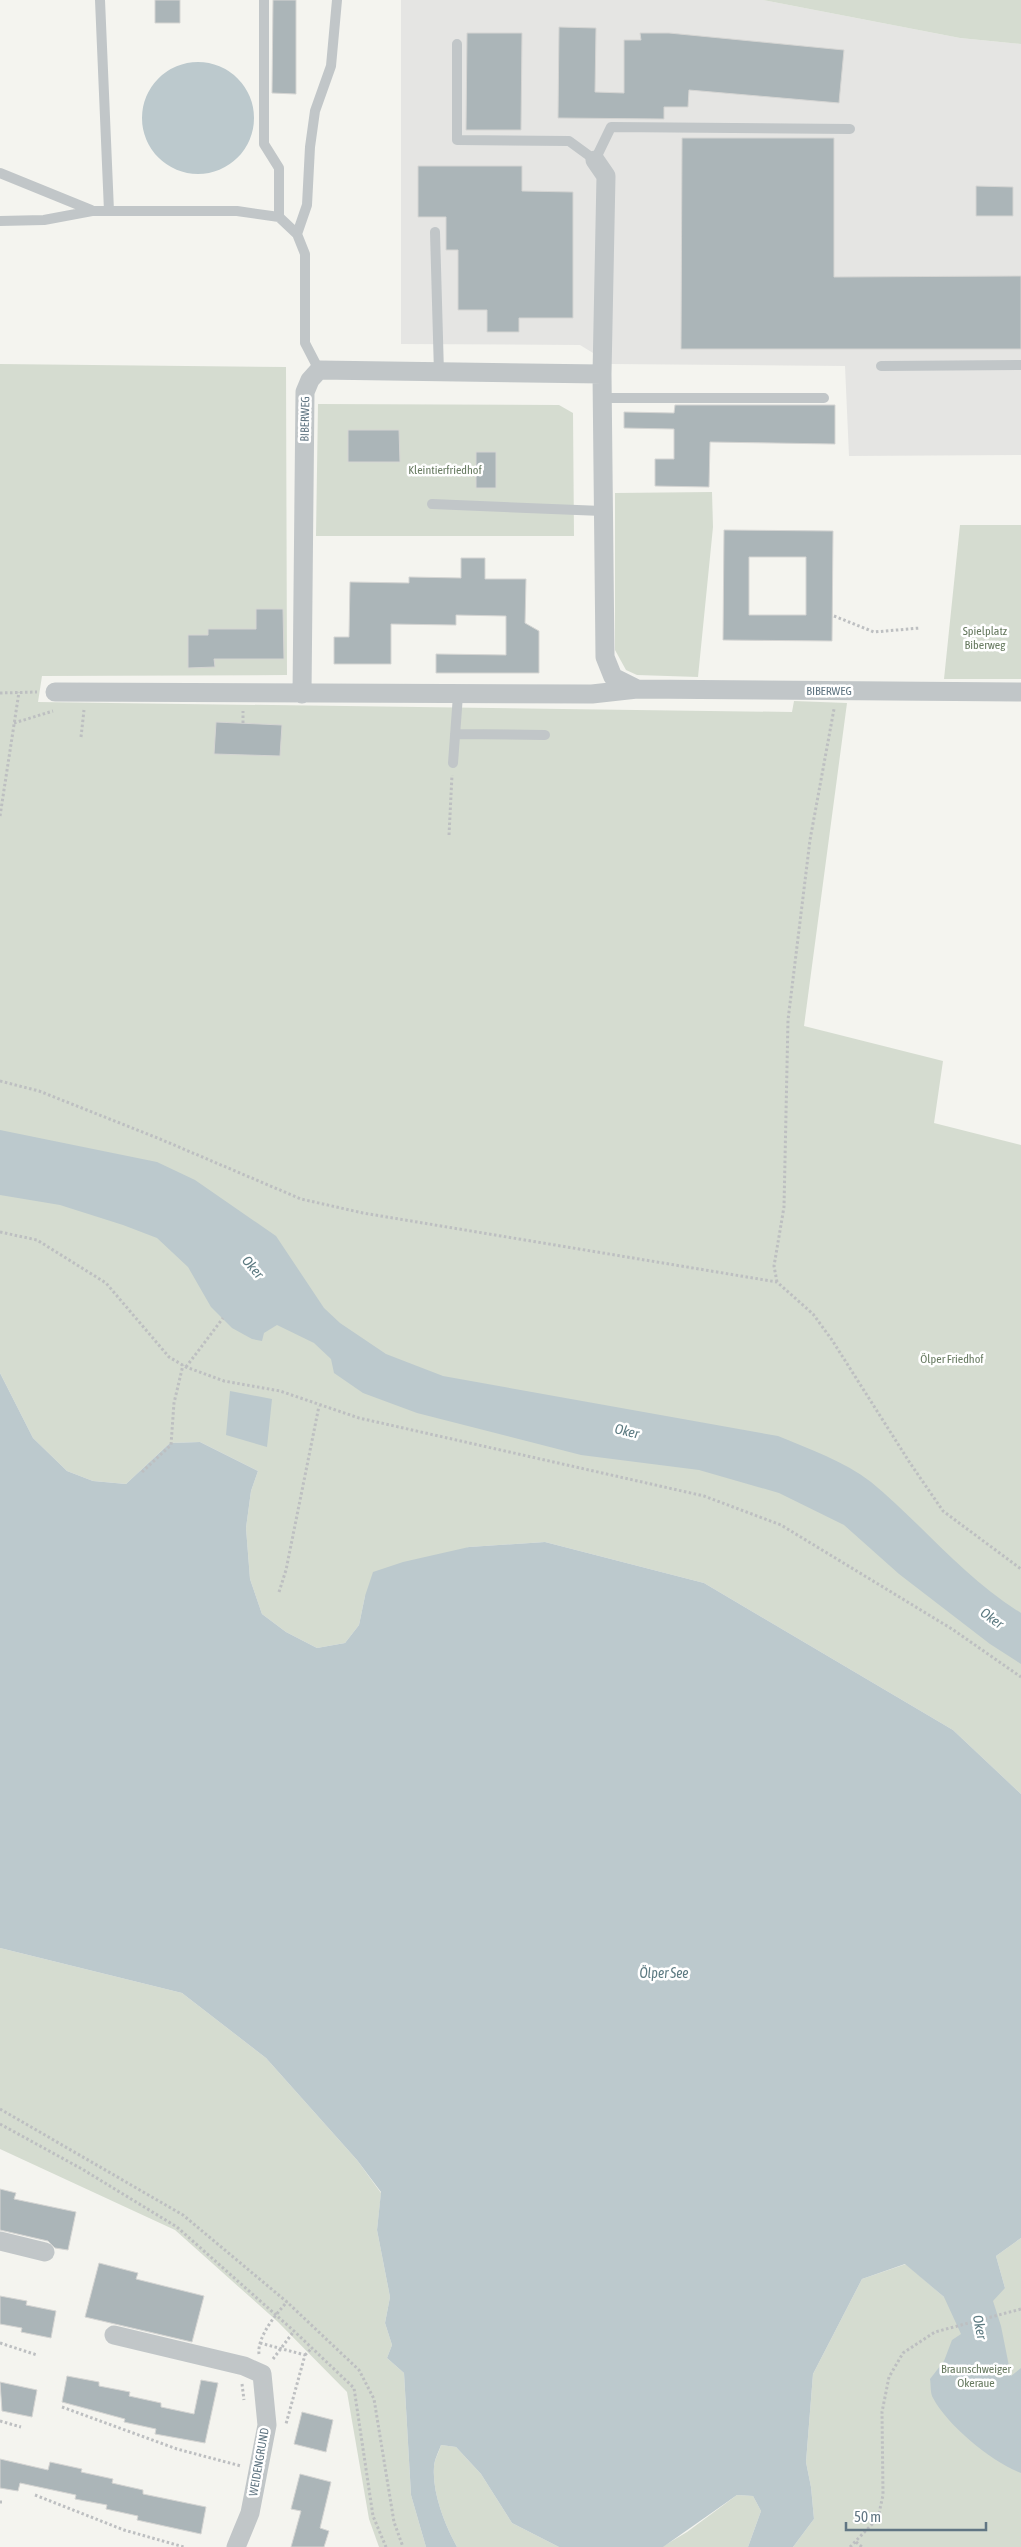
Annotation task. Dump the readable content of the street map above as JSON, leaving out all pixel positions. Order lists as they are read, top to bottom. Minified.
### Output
{"streets":{"street":["BIBERWEG","WEIDENGRUND"]},"water":["Oker","Ölper See"],"parks":["Kleintierfriedhof","Spielplatz Biberweg","Ölper Friedhof","Braunschweiger Okeraue"],"scale_bar":"50 m"}
